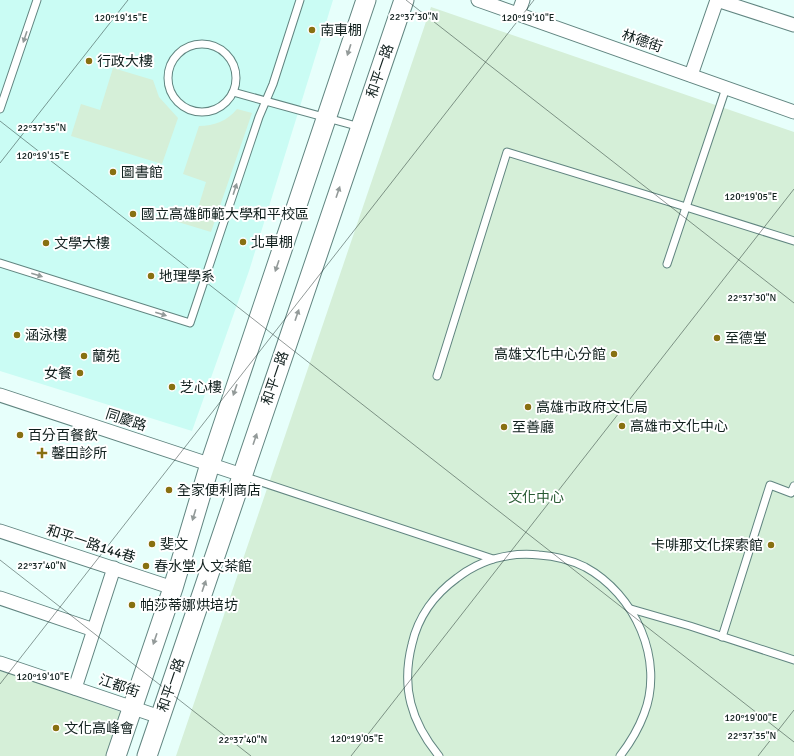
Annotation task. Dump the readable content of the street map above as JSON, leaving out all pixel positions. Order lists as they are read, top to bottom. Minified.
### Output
{"streets":{"street":["林德街","和平一路","同慶路","和平一路144巷","江都街"]},"crossings":[["和平一路","同慶路"],["和平一路","和平一路144巷"],["和平一路","江都街"]],"parks":["文化中心"],"places":{"other":["南車棚","行政大樓","圖書館","國立高雄師範大學和平校區","北車棚","文學大樓","地理學系","涵泳樓","至德堂","高雄文化中心分館","蘭苑","女餐","芝心樓","高雄市政府文化局","高雄市文化中心","至善廳","百分百餐飲","全家便利商店","斐文","卡啡那文化探索館","春水堂人文茶館","帕莎蒂娜烘培坊","文化高峰會"],"health":["馨田診所"]},"coordinates":["22°37'30\"N","120°19'15\"E","120°19'10\"E","22°37'35\"N","120°19'05\"E","22°37'40\"N","120°19'00\"E"]}
